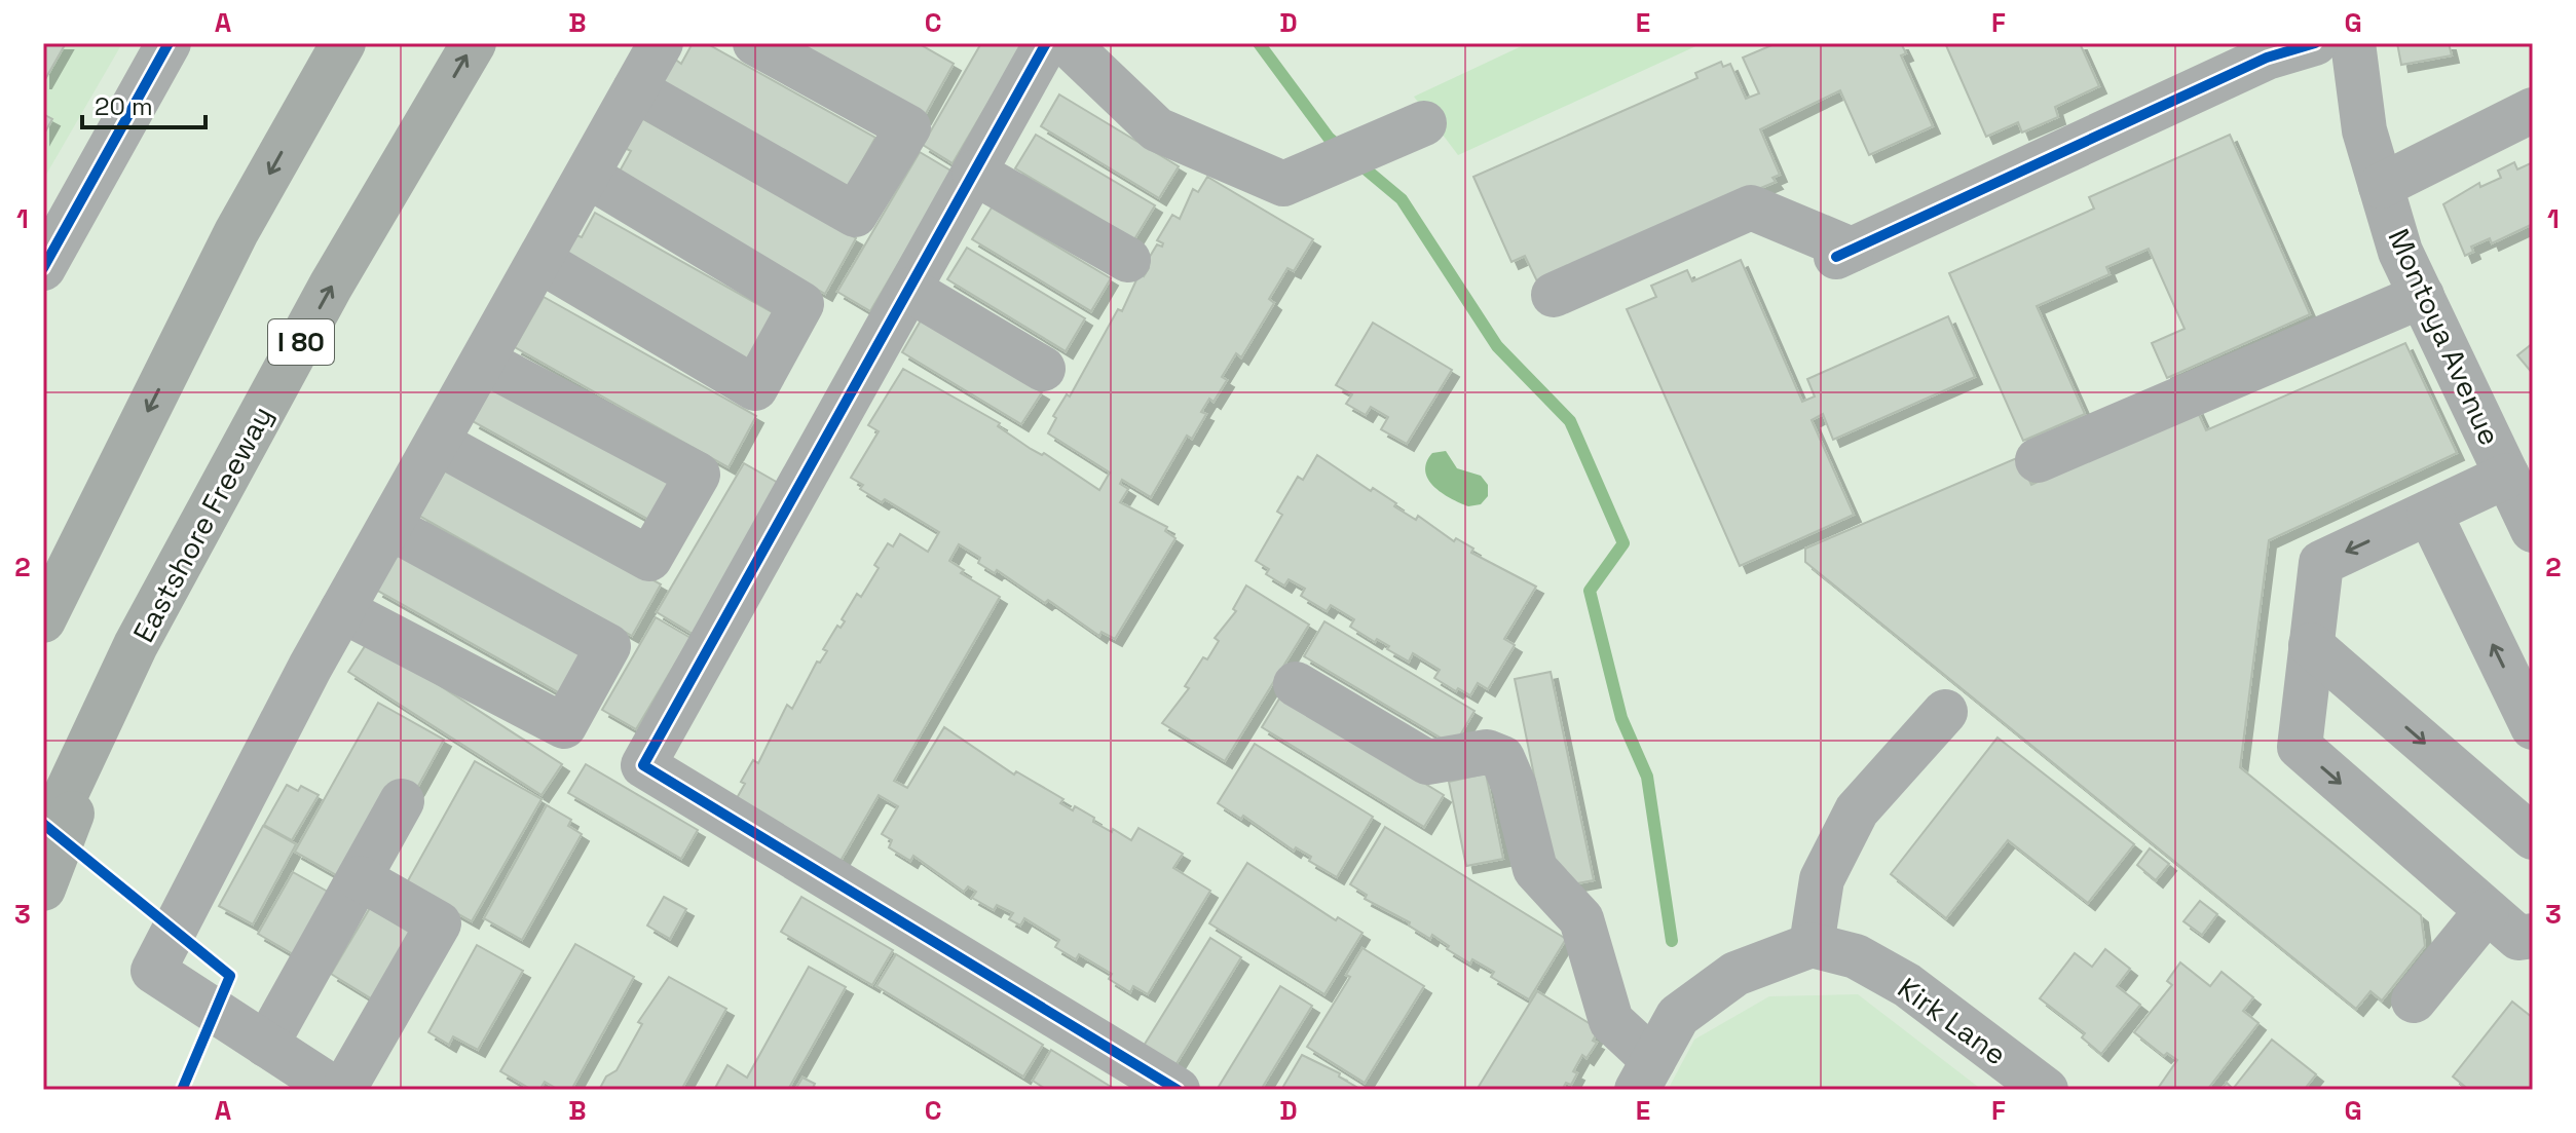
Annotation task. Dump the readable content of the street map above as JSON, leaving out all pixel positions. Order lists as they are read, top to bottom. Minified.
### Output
{"streets":{"highway":["I 80","Eastshore Freeway"],"street":["Montoya Avenue","Kirk Lane"]},"scale_bar":"20 m","grid":{"columns":["A","B","C","D","E","F","G"],"rows":["1","2","3"]}}
